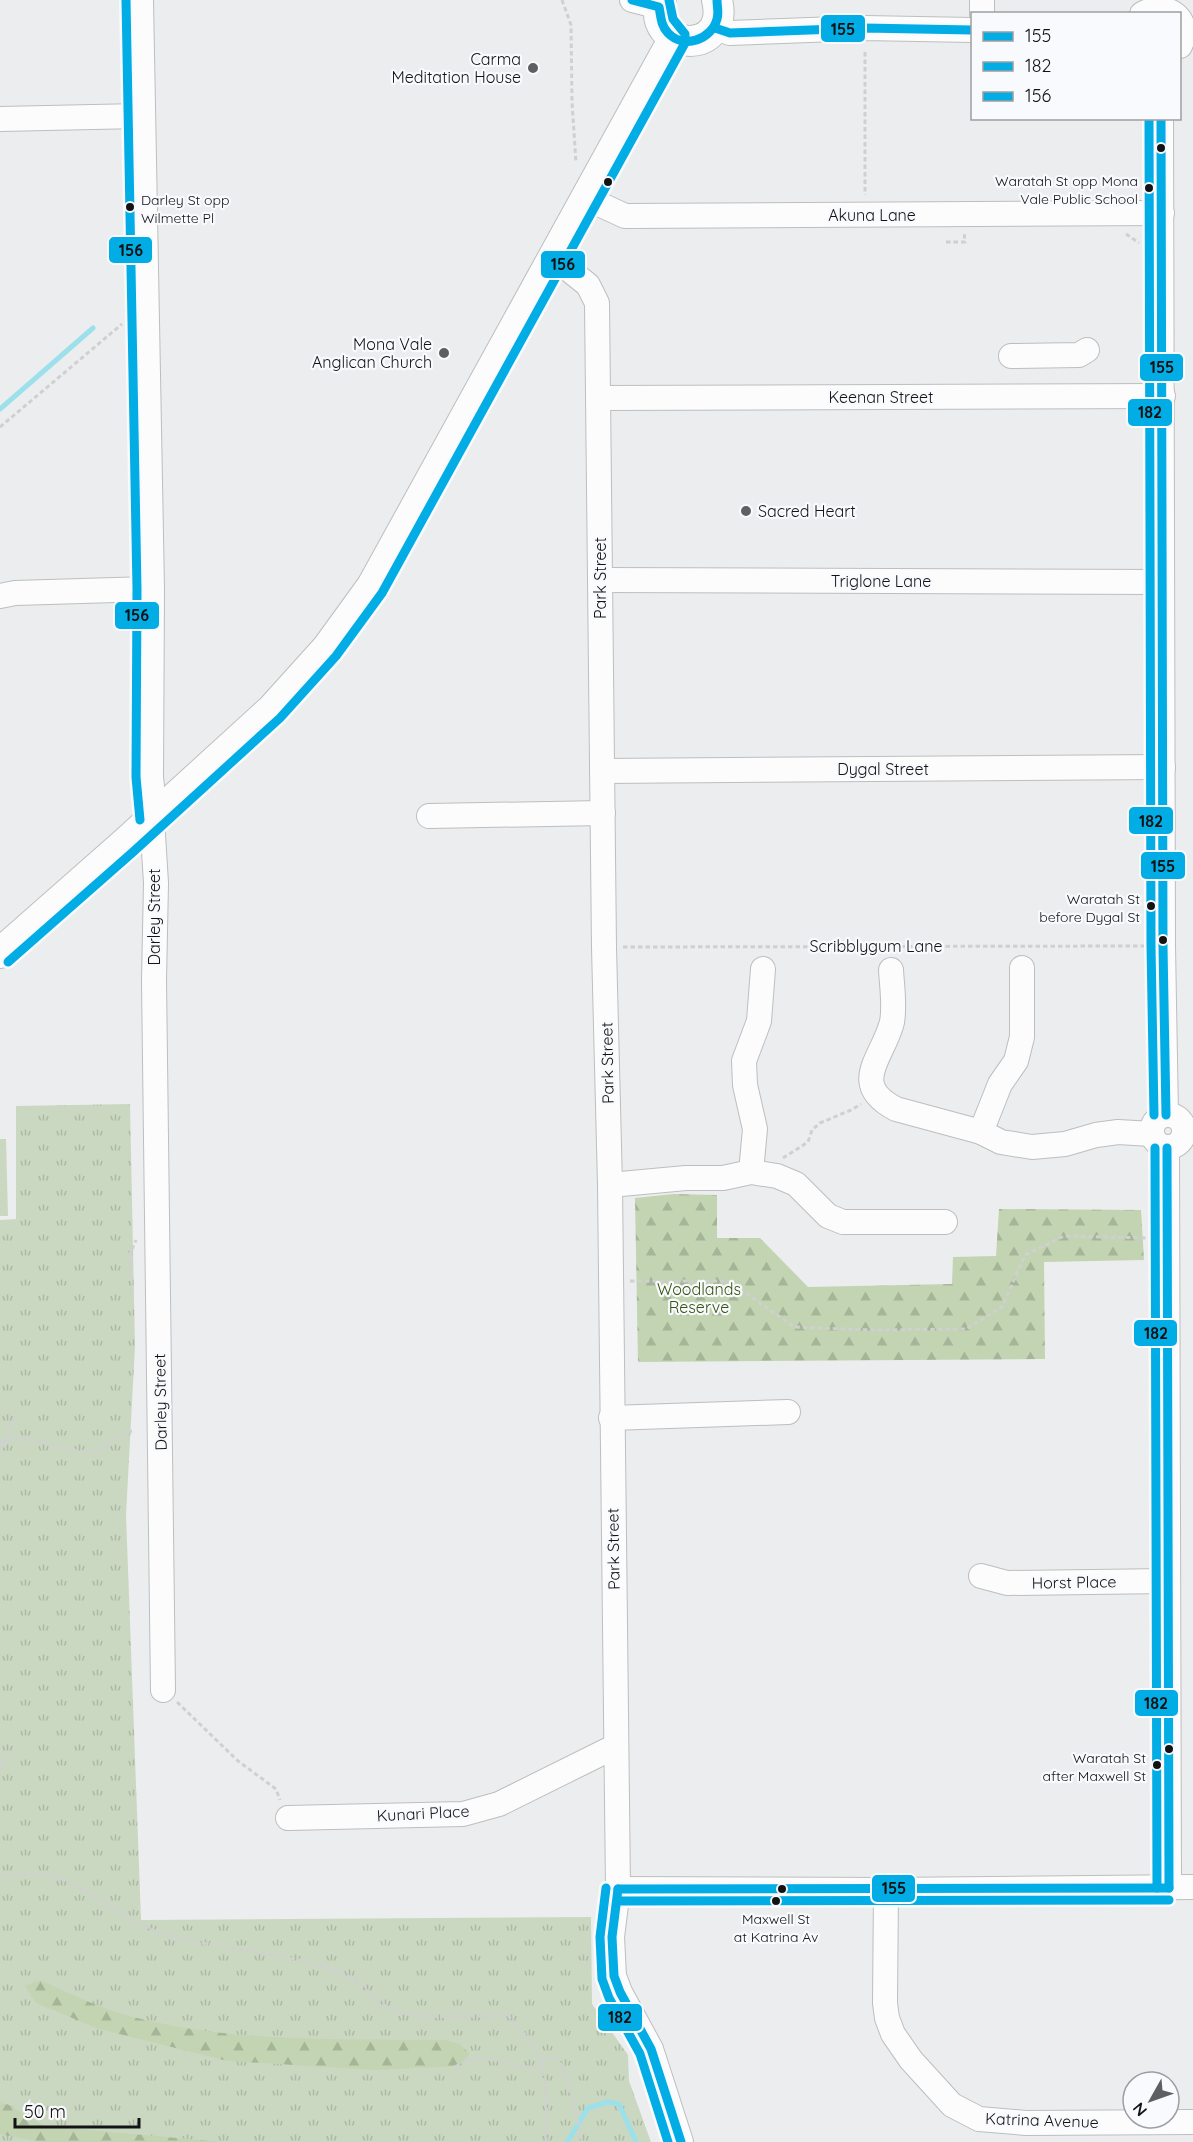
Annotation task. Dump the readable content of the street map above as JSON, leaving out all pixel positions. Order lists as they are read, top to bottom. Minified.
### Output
{"streets":{"main road":["Darley Street"],"street":["Akuna Lane","Keenan Street","Park Street","Triglone Lane","Dygal Street","Horst Place","Kunari Place","Katrina Avenue"],"path":["Scribblygum Lane"]},"crossings":[["Keenan Street","Park Street"],["Park Street","Triglone Lane"],["Park Street","Dygal Street"],["Park Street","Scribblygum Lane"],["Park Street","Kunari Place"]],"parks":["Woodlands Reserve"],"places":["Carma Meditation House","Waratah St opp Mona Vale Public School","Darley St opp Wilmette Pl","Mona Vale Anglican Church","Sacred Heart","Waratah St before Dygal St","Waratah St after Maxwell St","Maxwell St at Katrina Av"],"lines":["transit line 155","transit line 156","transit line 182"],"legend":["155","182","156"],"scale_bar":"50 m","north":"bottom left"}
